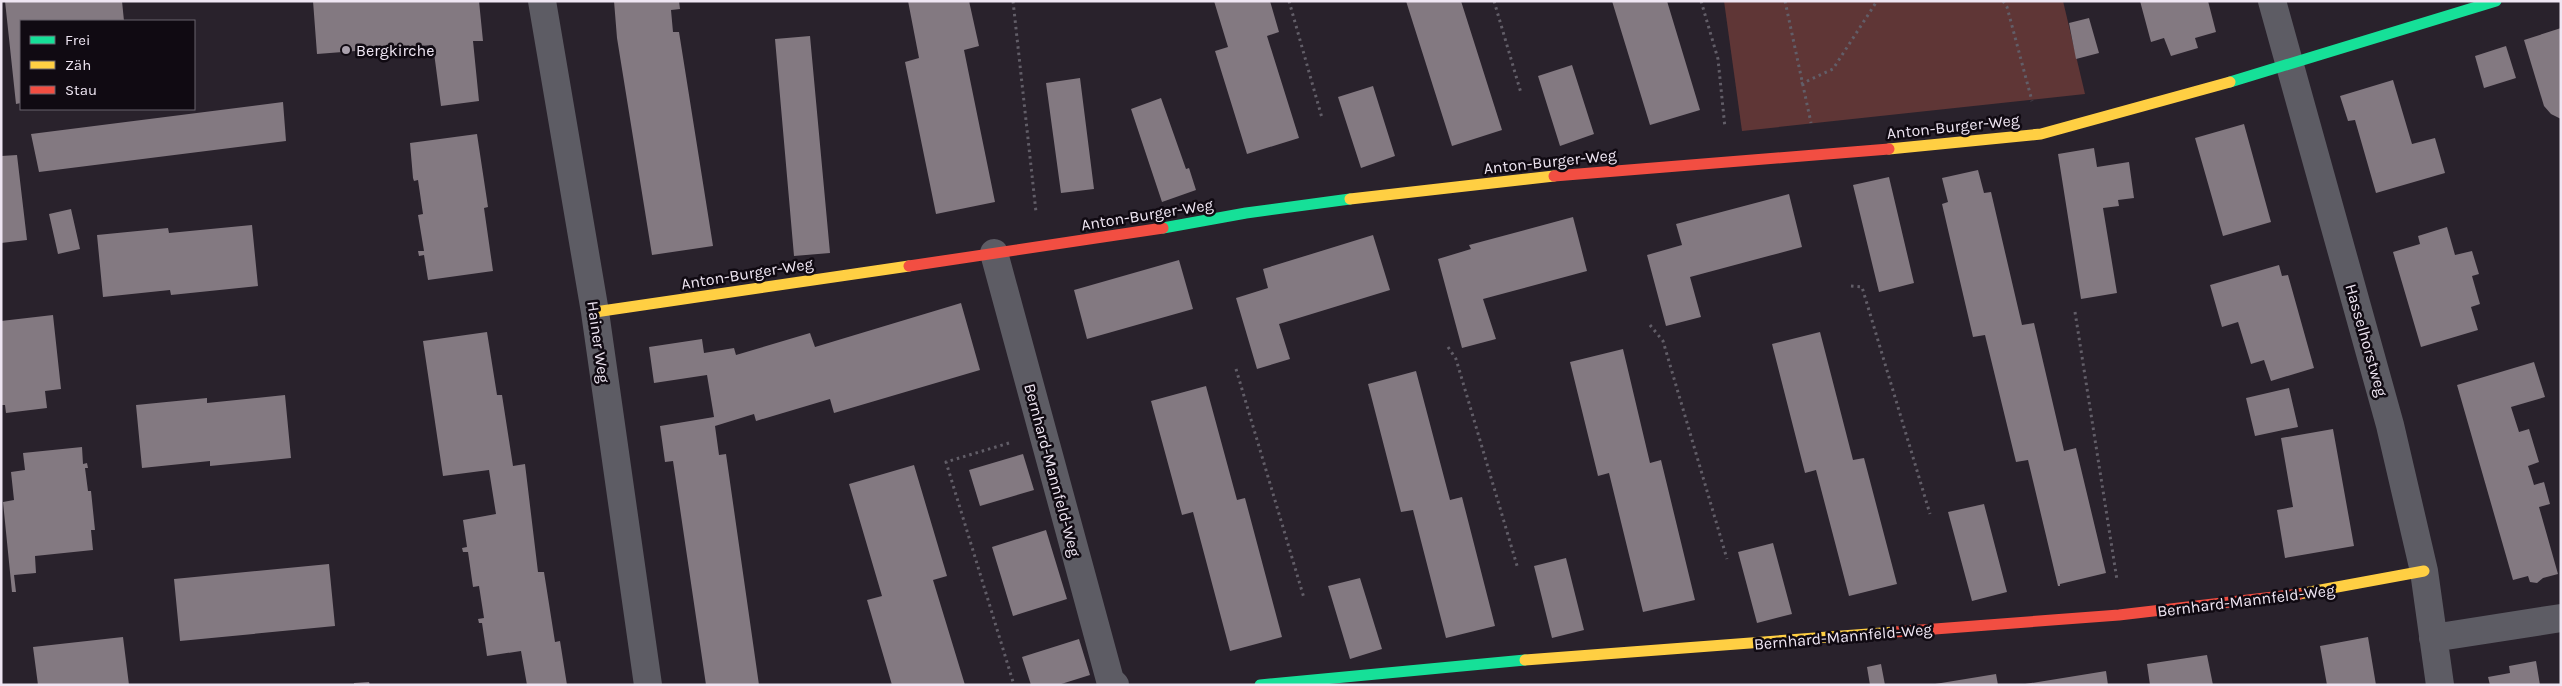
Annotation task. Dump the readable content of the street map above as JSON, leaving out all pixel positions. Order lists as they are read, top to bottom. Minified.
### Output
{"streets":{"street":["Anton-Burger-Weg","Hasselhorstweg","Hainer Weg","Bernhard-Mannfeld-Weg"]},"crossings":[["Anton-Burger-Weg","Hasselhorstweg"],["Anton-Burger-Weg","Hainer Weg"],["Anton-Burger-Weg","Bernhard-Mannfeld-Weg"],["Hasselhorstweg","Bernhard-Mannfeld-Weg"]],"places":["Bergkirche"],"legend":["Frei","Zäh","Stau"]}
